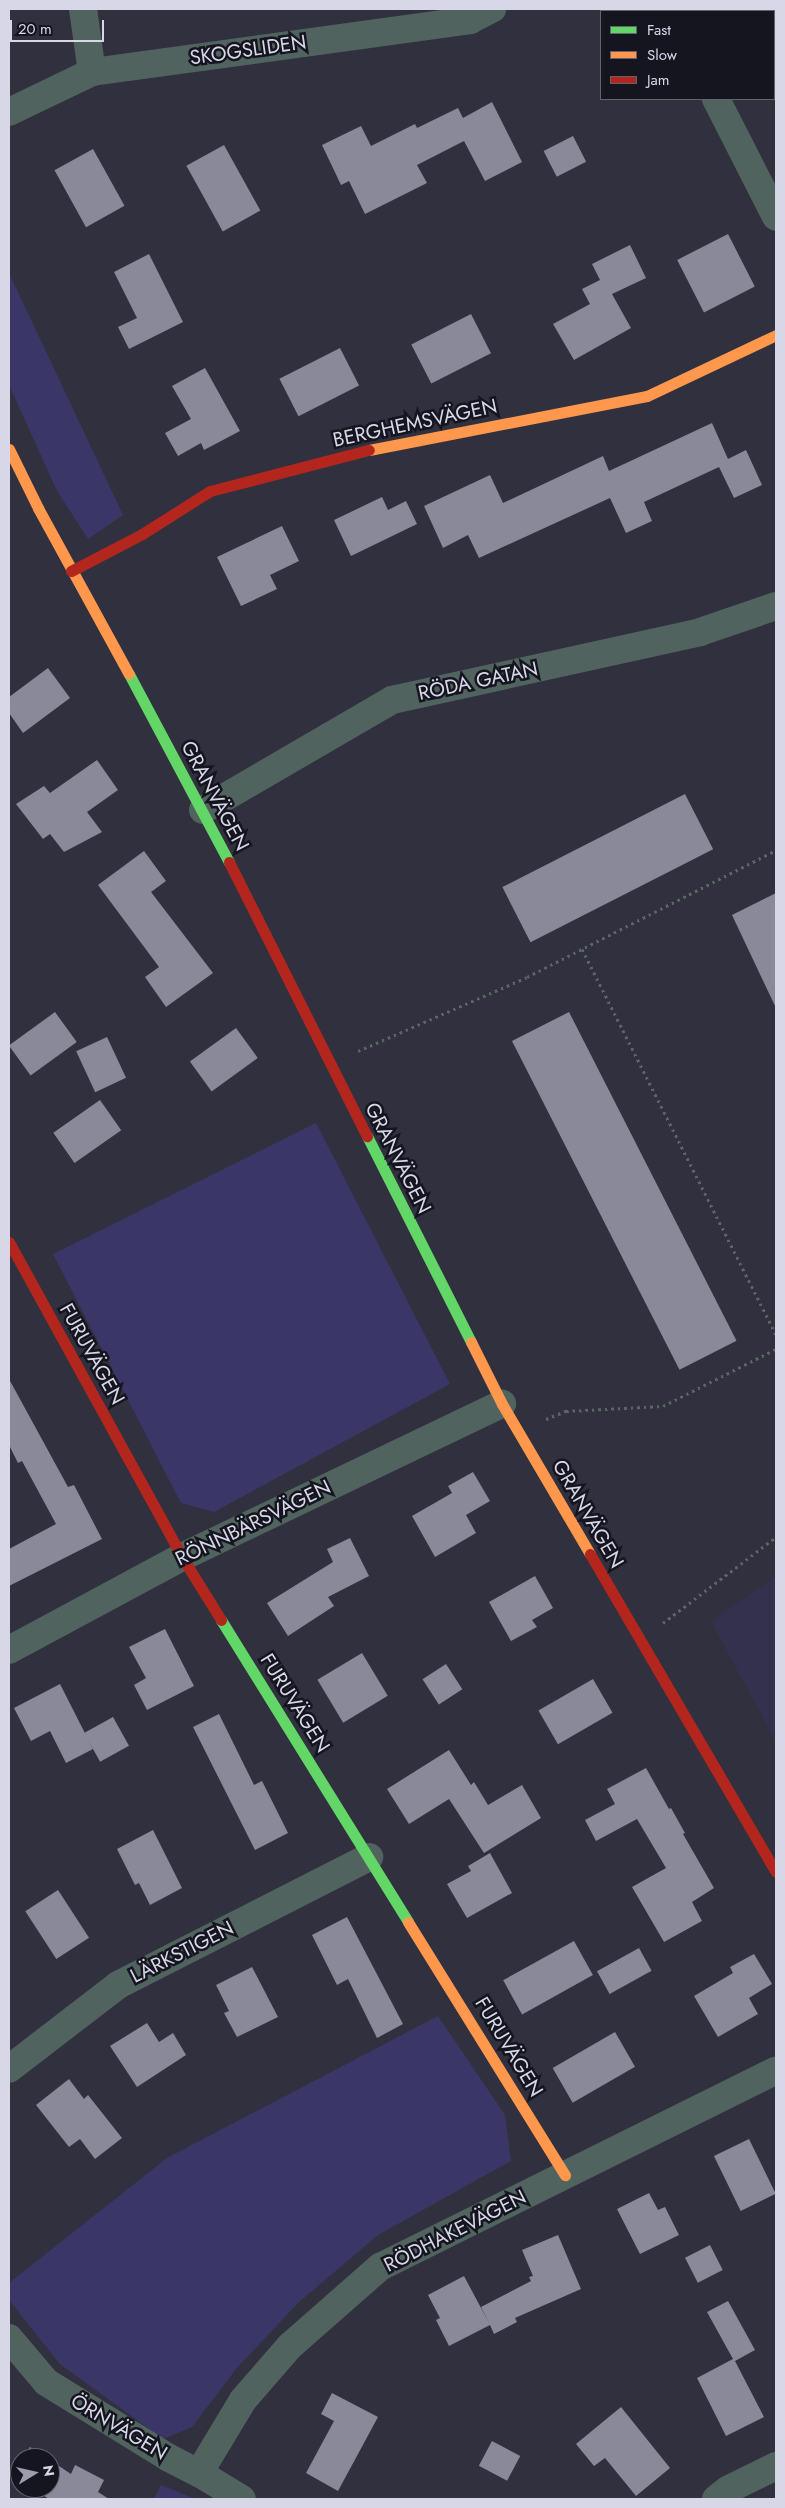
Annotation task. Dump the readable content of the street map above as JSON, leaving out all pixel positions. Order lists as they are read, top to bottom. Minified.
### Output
{"streets":{"street":["SKOGSLIDEN","BERGHEMSVÄGEN","RÖDA GATAN","GRANVÄGEN","FURUVÄGEN","RÖNNBÄRSVÄGEN","LÄRKSTIGEN","RÖDHAKEVÄGEN","ÖRNVÄGEN"]},"crossings":[["BERGHEMSVÄGEN","GRANVÄGEN"],["RÖDA GATAN","GRANVÄGEN"],["GRANVÄGEN","RÖNNBÄRSVÄGEN"],["FURUVÄGEN","RÖNNBÄRSVÄGEN"],["FURUVÄGEN","LÄRKSTIGEN"],["FURUVÄGEN","RÖDHAKEVÄGEN"],["RÖDHAKEVÄGEN","ÖRNVÄGEN"]],"legend":["Fast","Slow","Jam"],"scale_bar":"20 m","north":"right"}
